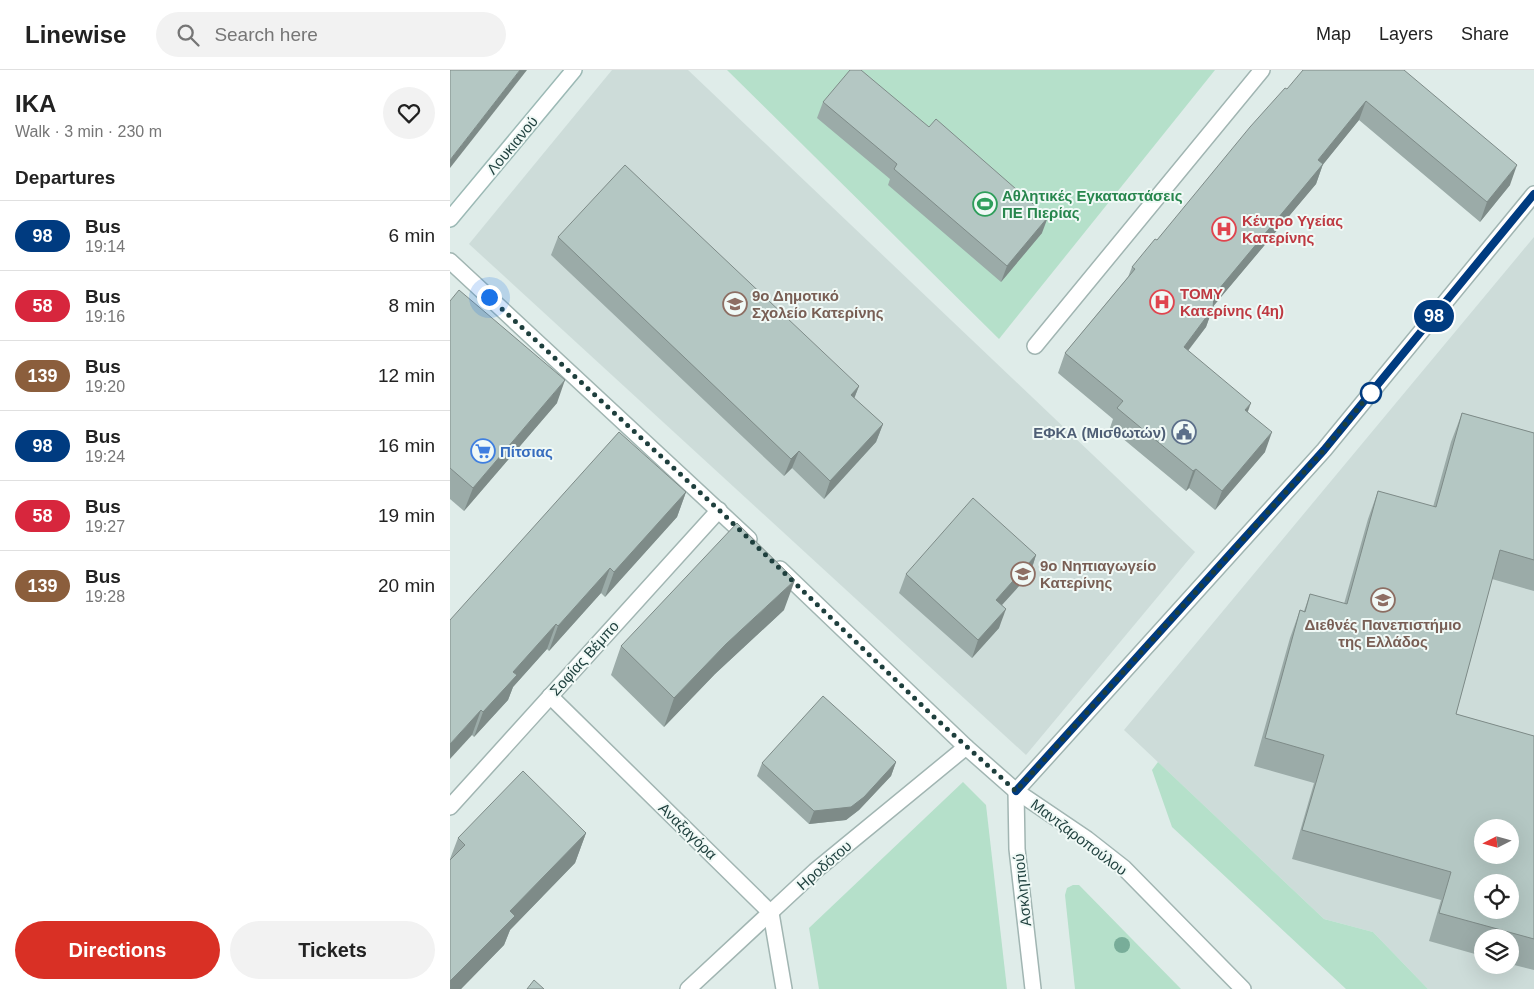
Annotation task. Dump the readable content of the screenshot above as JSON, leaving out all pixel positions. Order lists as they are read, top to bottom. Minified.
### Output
{"streets":{"street":["Λουκιανού","Σοφίας Βέμπο","Αναξαγόρα","Μαντζαροπούλου","Ηροδότου","Ασκληπιού"]},"crossings":[["Σοφίας Βέμπο","Αναξαγόρα"],["Σοφίας Βέμπο","Μαντζαροπούλου"],["Αναξαγόρα","Ηροδότου"],["Μαντζαροπούλου","Ηροδότου"],["Μαντζαροπούλου","Ασκληπιού"]],"places":{"sports":["Αθλητικές Εγκαταστάσεις ΠΕ Πιερίας"],"hospital":["Κέντρο Υγείας Κατερίνης","ΤΟΜΥ Κατερίνης (4η)"],"school or university":["9ο Δημοτικό Σχολείο Κατερίνης","9ο Νηπιαγωγείο Κατερίνης","Διεθνές Πανεπιστήμιο της Ελλάδος"],"public building":["ΕΦΚΑ (Mισθωτών)"],"supermarket":["Πίτσιας"]},"lines":["bus line 98"],"north":"left","page":{"header":"Linewise","search":"Search here","nav":["Map","Layers","Share"],"heading":[["ΙΚΑ","Walk · 3 min · 230 m"],"Departures"],"on_map":"98","list":[{"mark":"98","name":"Bus","note":"19:14","value":"6 min"},{"mark":"58","name":"Bus","note":"19:16","value":"8 min"},{"mark":"139","name":"Bus","note":"19:20","value":"12 min"},{"mark":"98","name":"Bus","note":"19:24","value":"16 min"},{"mark":"58","name":"Bus","note":"19:27","value":"19 min"},{"mark":"139","name":"Bus","note":"19:28","value":"20 min"}],"buttons":["Directions","Tickets"]}}
